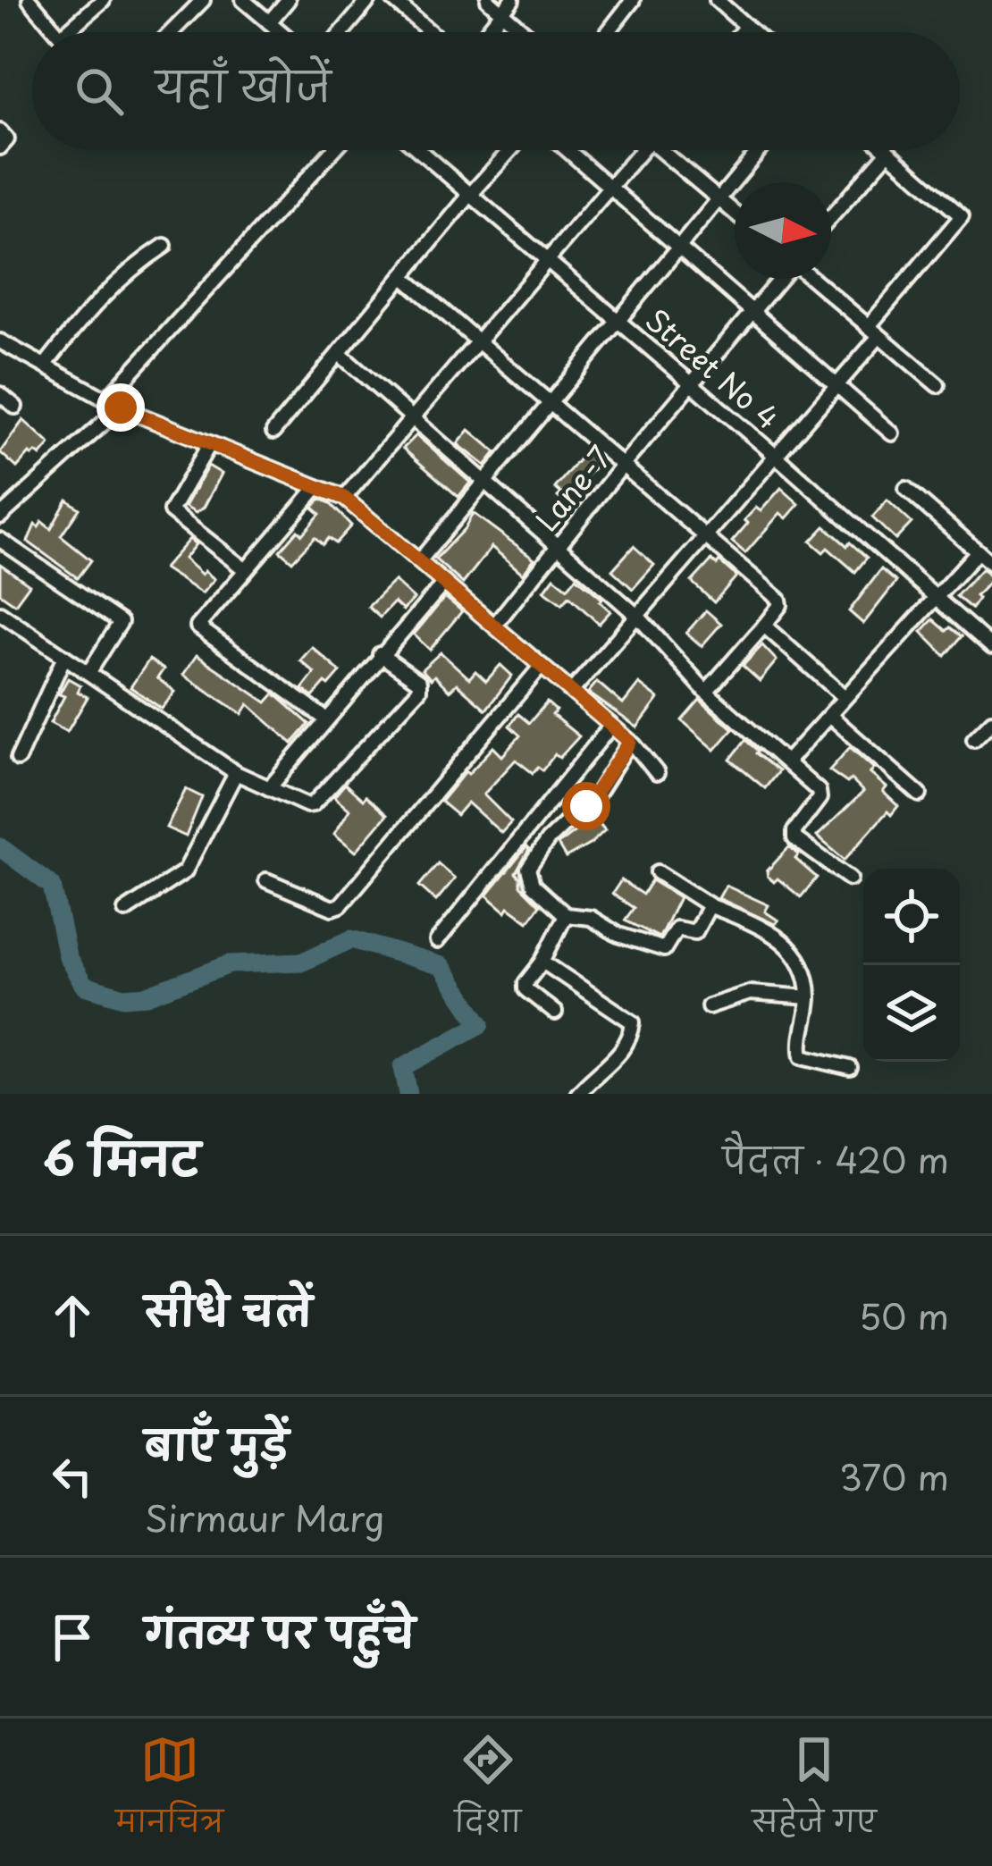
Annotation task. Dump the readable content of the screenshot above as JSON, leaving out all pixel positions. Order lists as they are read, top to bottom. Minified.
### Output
{"streets":{"street":["Street No 4","Lane-7"]},"crossings":[["Street No 4","Lane-7"]],"north":"right","page":{"search":"यहाँ खोजें","heading":["6 मिनट","पैदल · 420 m"],"list":[["सीधे चलें","50 m"],["बाएँ मुड़ें","Sirmaur Marg","370 m"],"गंतव्य पर पहुँचे"],"nav":["मानचित्र","दिशा","सहेजे गए"]}}
